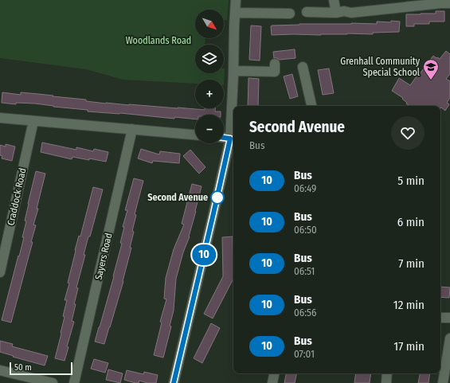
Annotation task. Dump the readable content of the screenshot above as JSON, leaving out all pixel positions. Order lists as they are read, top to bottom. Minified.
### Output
{"streets":{"street":["Craddock Road","Sayers Road"]},"parks":["Woodlands Road"],"places":{"school or university":["Grenhall Community Special School"],"other":["Second Avenue"]},"lines":["bus line 10"],"scale_bar":"50 m","north":"bottom right","page":{"on_map":"10","map_buttons":["+","−"],"heading":["Second Avenue","Bus"],"list":[{"mark":"10","name":"Bus","note":"06:49","value":"5 min"},{"mark":"10","name":"Bus","note":"06:50","value":"6 min"},{"mark":"10","name":"Bus","note":"06:51","value":"7 min"},{"mark":"10","name":"Bus","note":"06:56","value":"12 min"},{"mark":"10","name":"Bus","note":"07:01","value":"17 min"}],"scale":"50 m"}}
